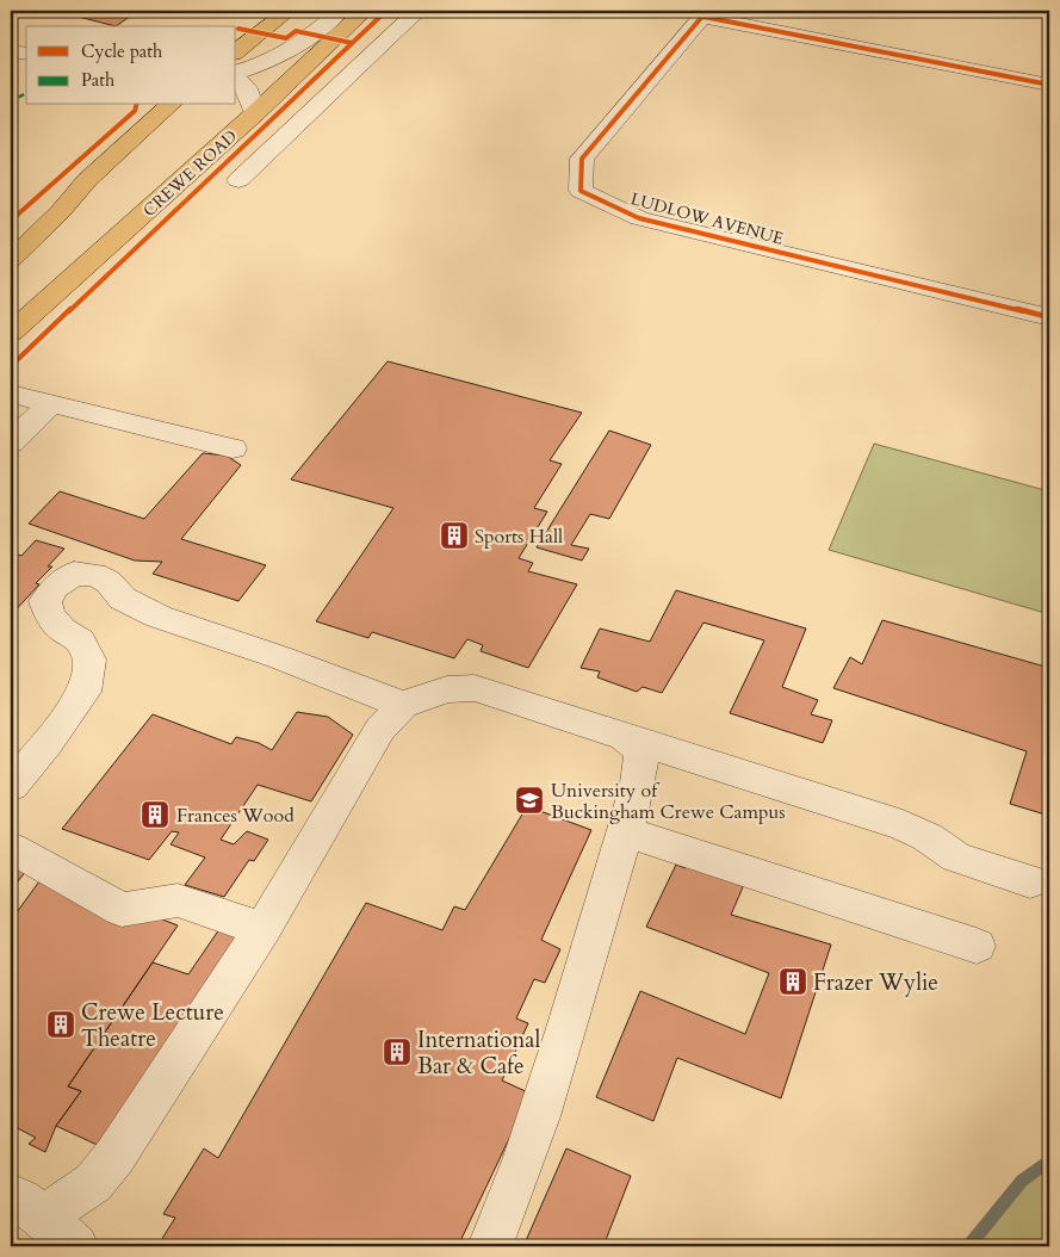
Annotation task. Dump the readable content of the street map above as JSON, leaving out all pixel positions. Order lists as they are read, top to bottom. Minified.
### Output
{"streets":{"main road":["CREWE ROAD"],"street":["LUDLOW AVENUE"]},"places":{"building":["Sports Hall","Frances Wood","Frazer Wylie","Crewe Lecture Theatre","International Bar & Cafe"],"school or university":["University of Buckingham Crewe Campus"]},"legend":["Cycle path","Path"]}
